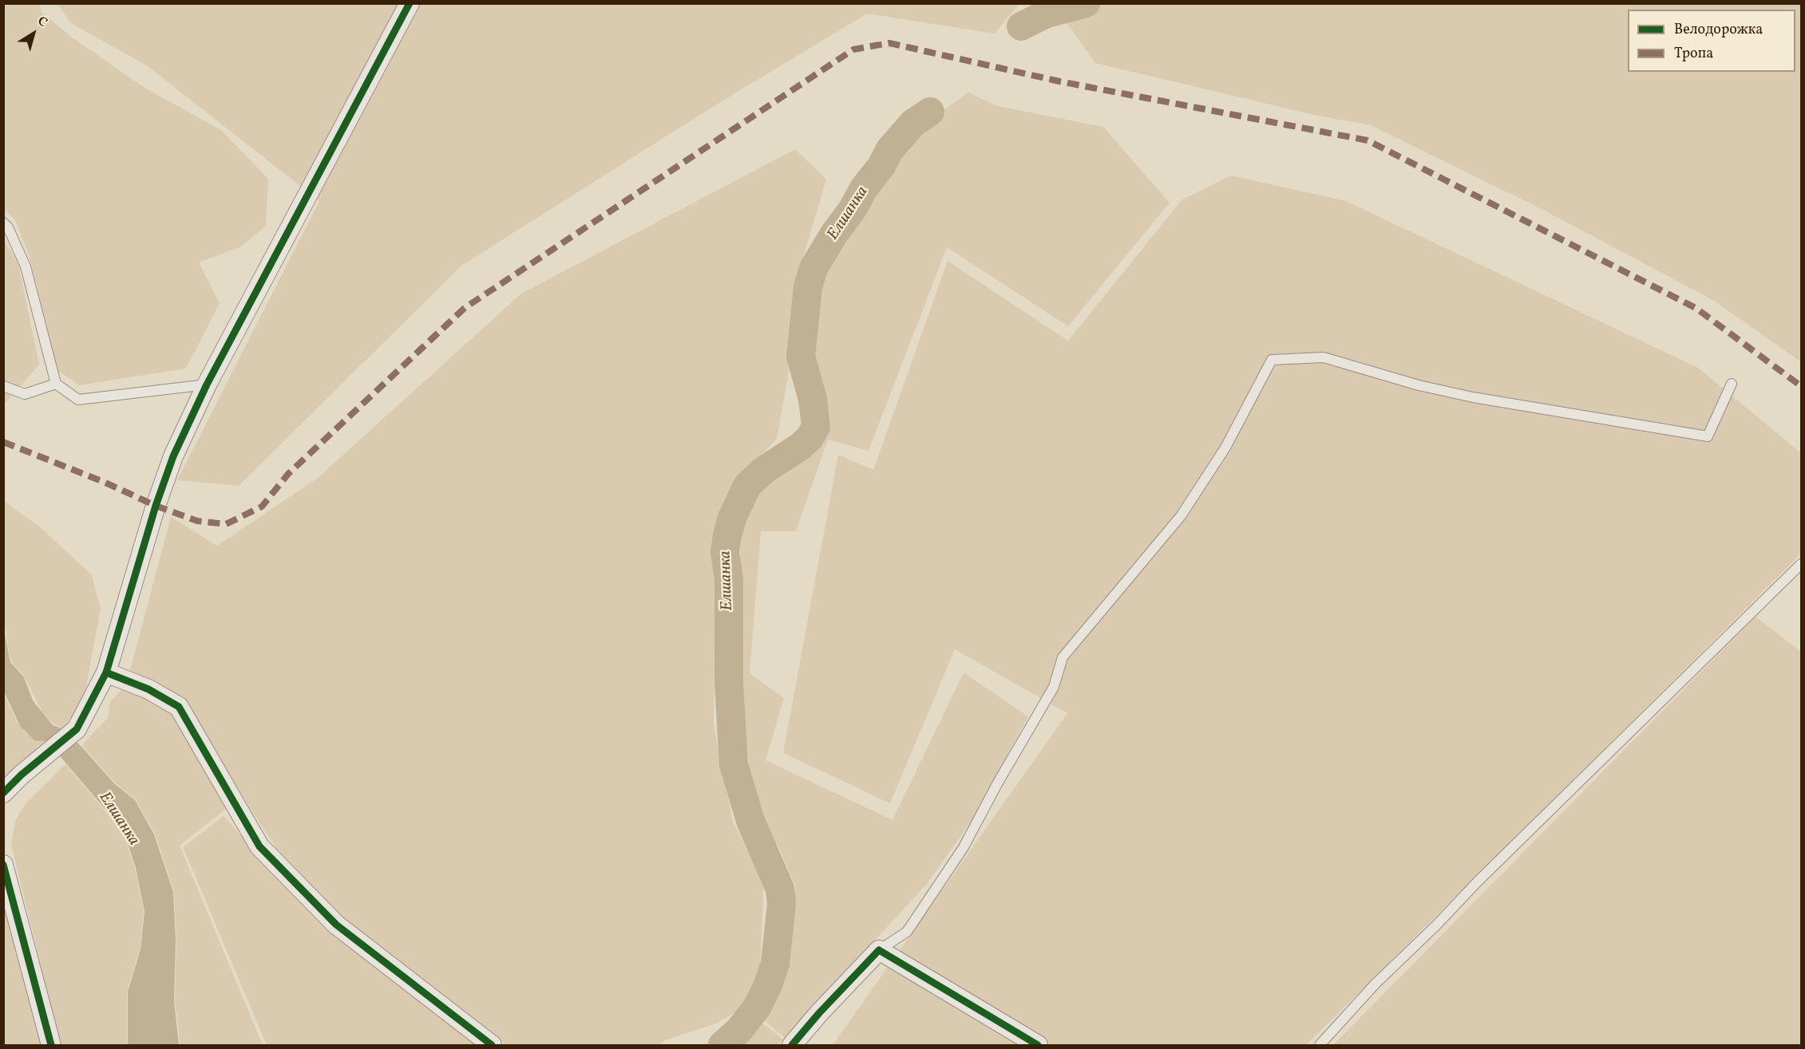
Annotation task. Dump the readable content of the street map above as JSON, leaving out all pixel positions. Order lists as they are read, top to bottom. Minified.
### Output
{"water":["Елшанка"],"legend":["Велодорожка","Тропа"],"north":"top right"}
